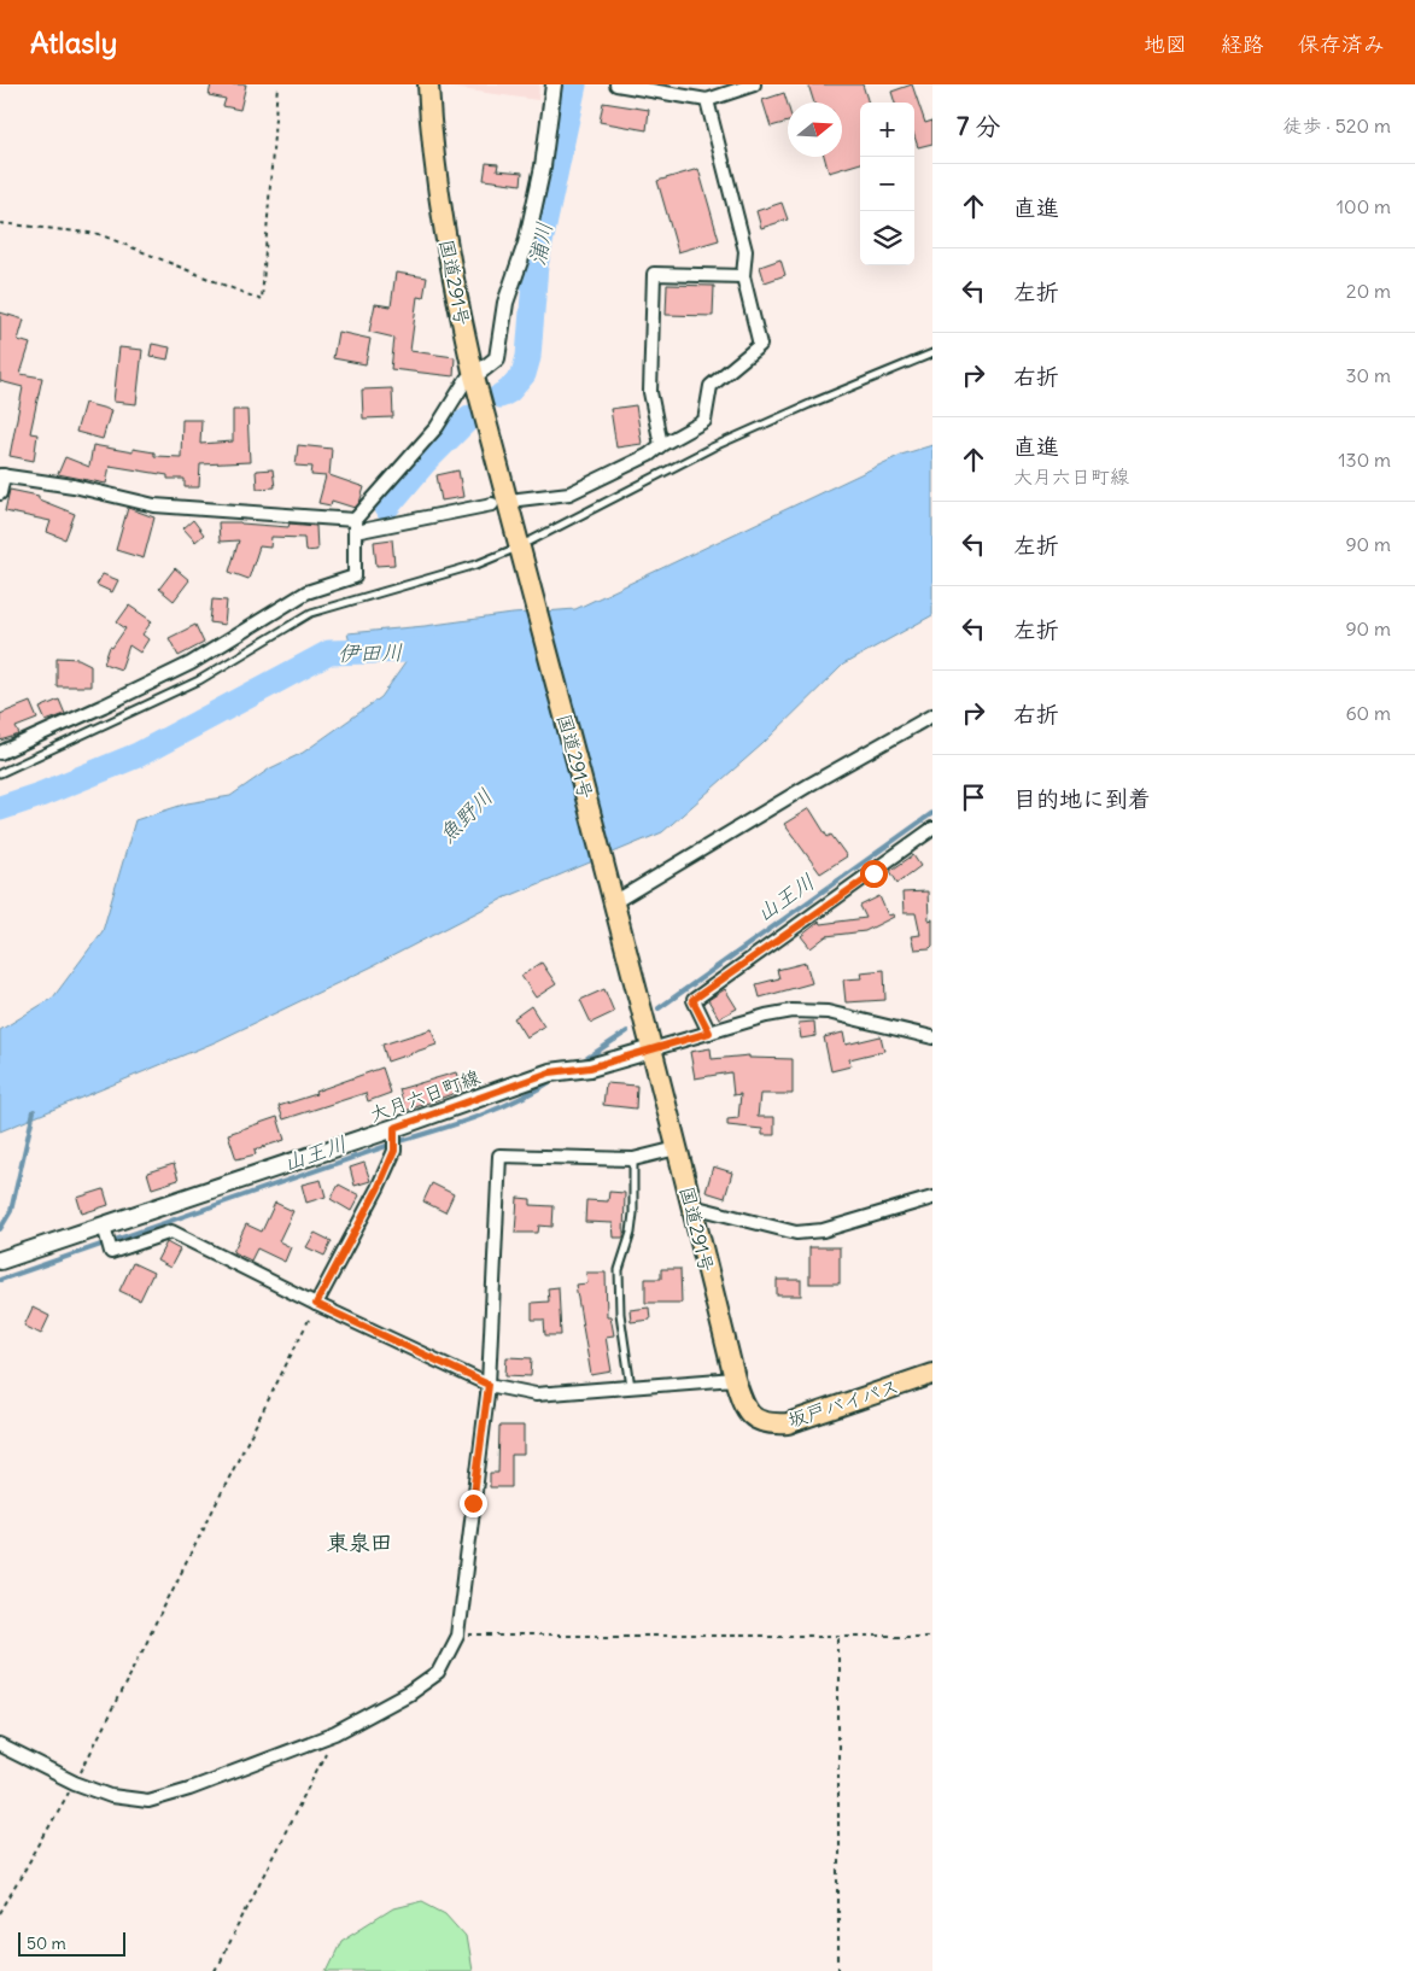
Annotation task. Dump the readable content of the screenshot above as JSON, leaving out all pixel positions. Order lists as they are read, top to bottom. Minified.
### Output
{"streets":{"highway":["国道291号","坂戸バイパス"],"main road":["大月六日町線"]},"crossings":[["国道291号","大月六日町線"],["国道291号","坂戸バイパス"]],"districts":["東泉田"],"water":["浦川","伊田川","魚野川","山王川"],"scale_bar":"50 m","north":"right","page":{"header":"Atlasly","nav":["地図","経路","保存済み"],"heading":["7 分","徒歩 · 520 m"],"map_buttons":["+","−"],"list":[["直進","100 m"],["左折","20 m"],["右折","30 m"],["直進","大月六日町線","130 m"],["左折","90 m"],["左折","90 m"],["右折","60 m"],"目的地に到着"],"scale":"50 m"}}
